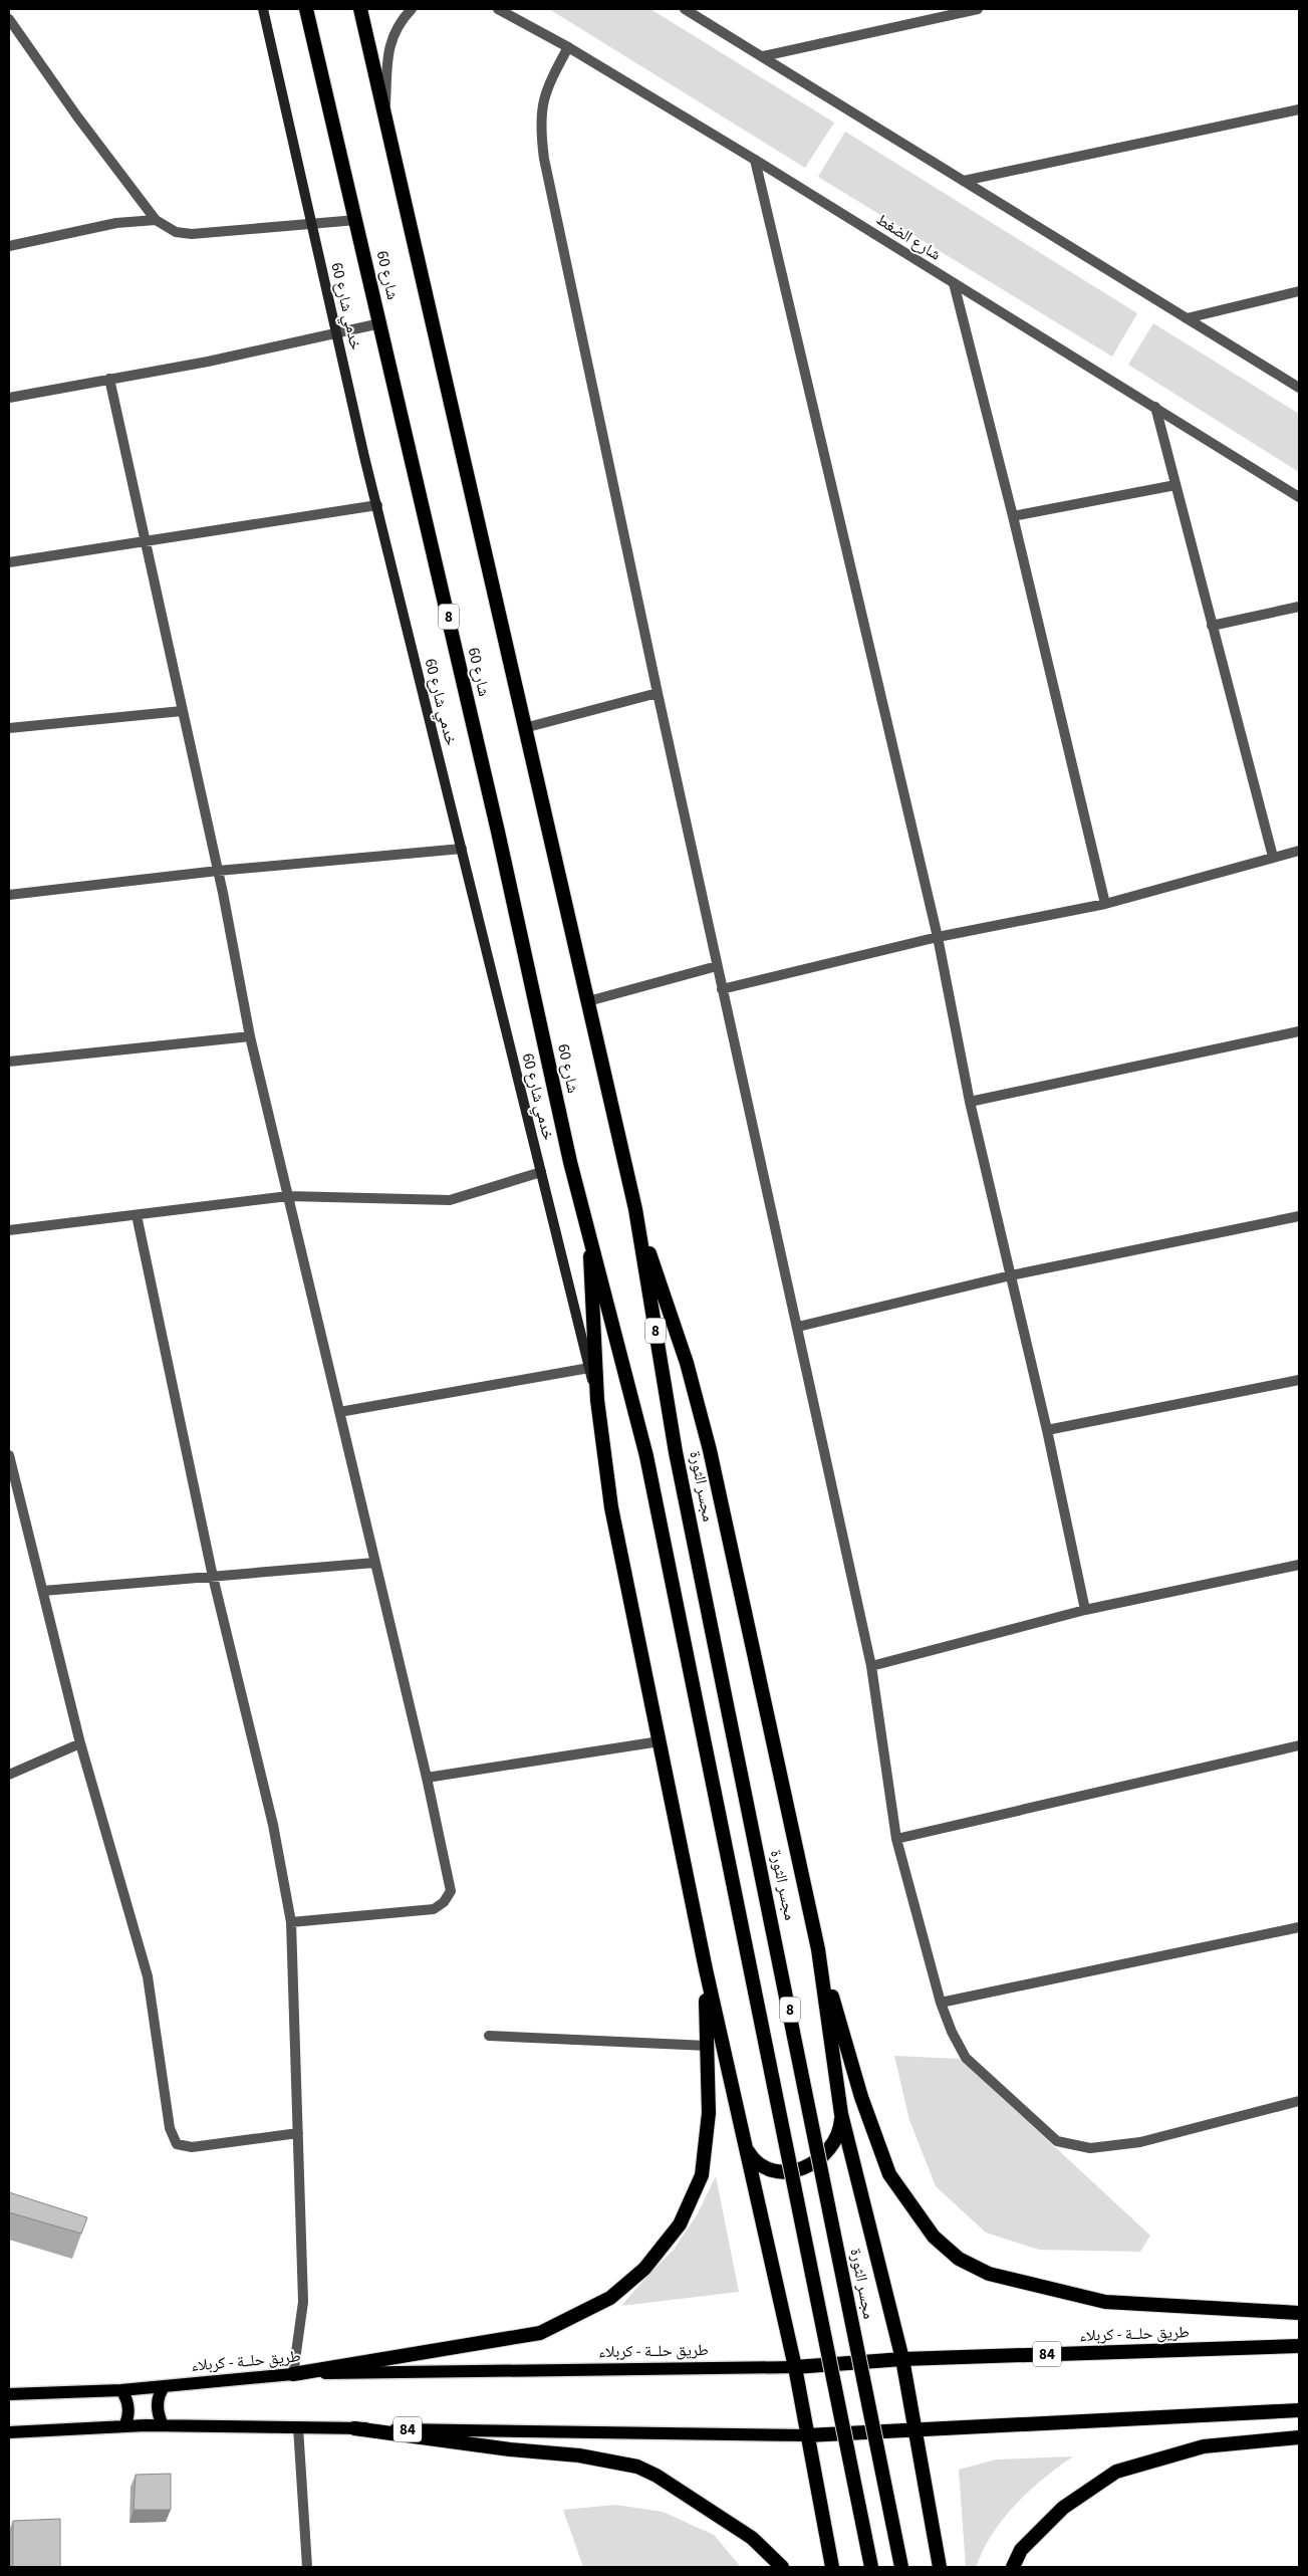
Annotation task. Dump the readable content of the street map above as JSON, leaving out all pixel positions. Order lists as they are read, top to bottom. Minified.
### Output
{"streets":{"highway":["شارع 60","8","مجسر الثورة","طريق حلــة - كربلاء","84"],"main road":["خدمي شارع 60"],"street":["شارع الضغط"]},"crossings":[["شارع 60","8"],["شارع 60","مجسر الثورة"]]}
